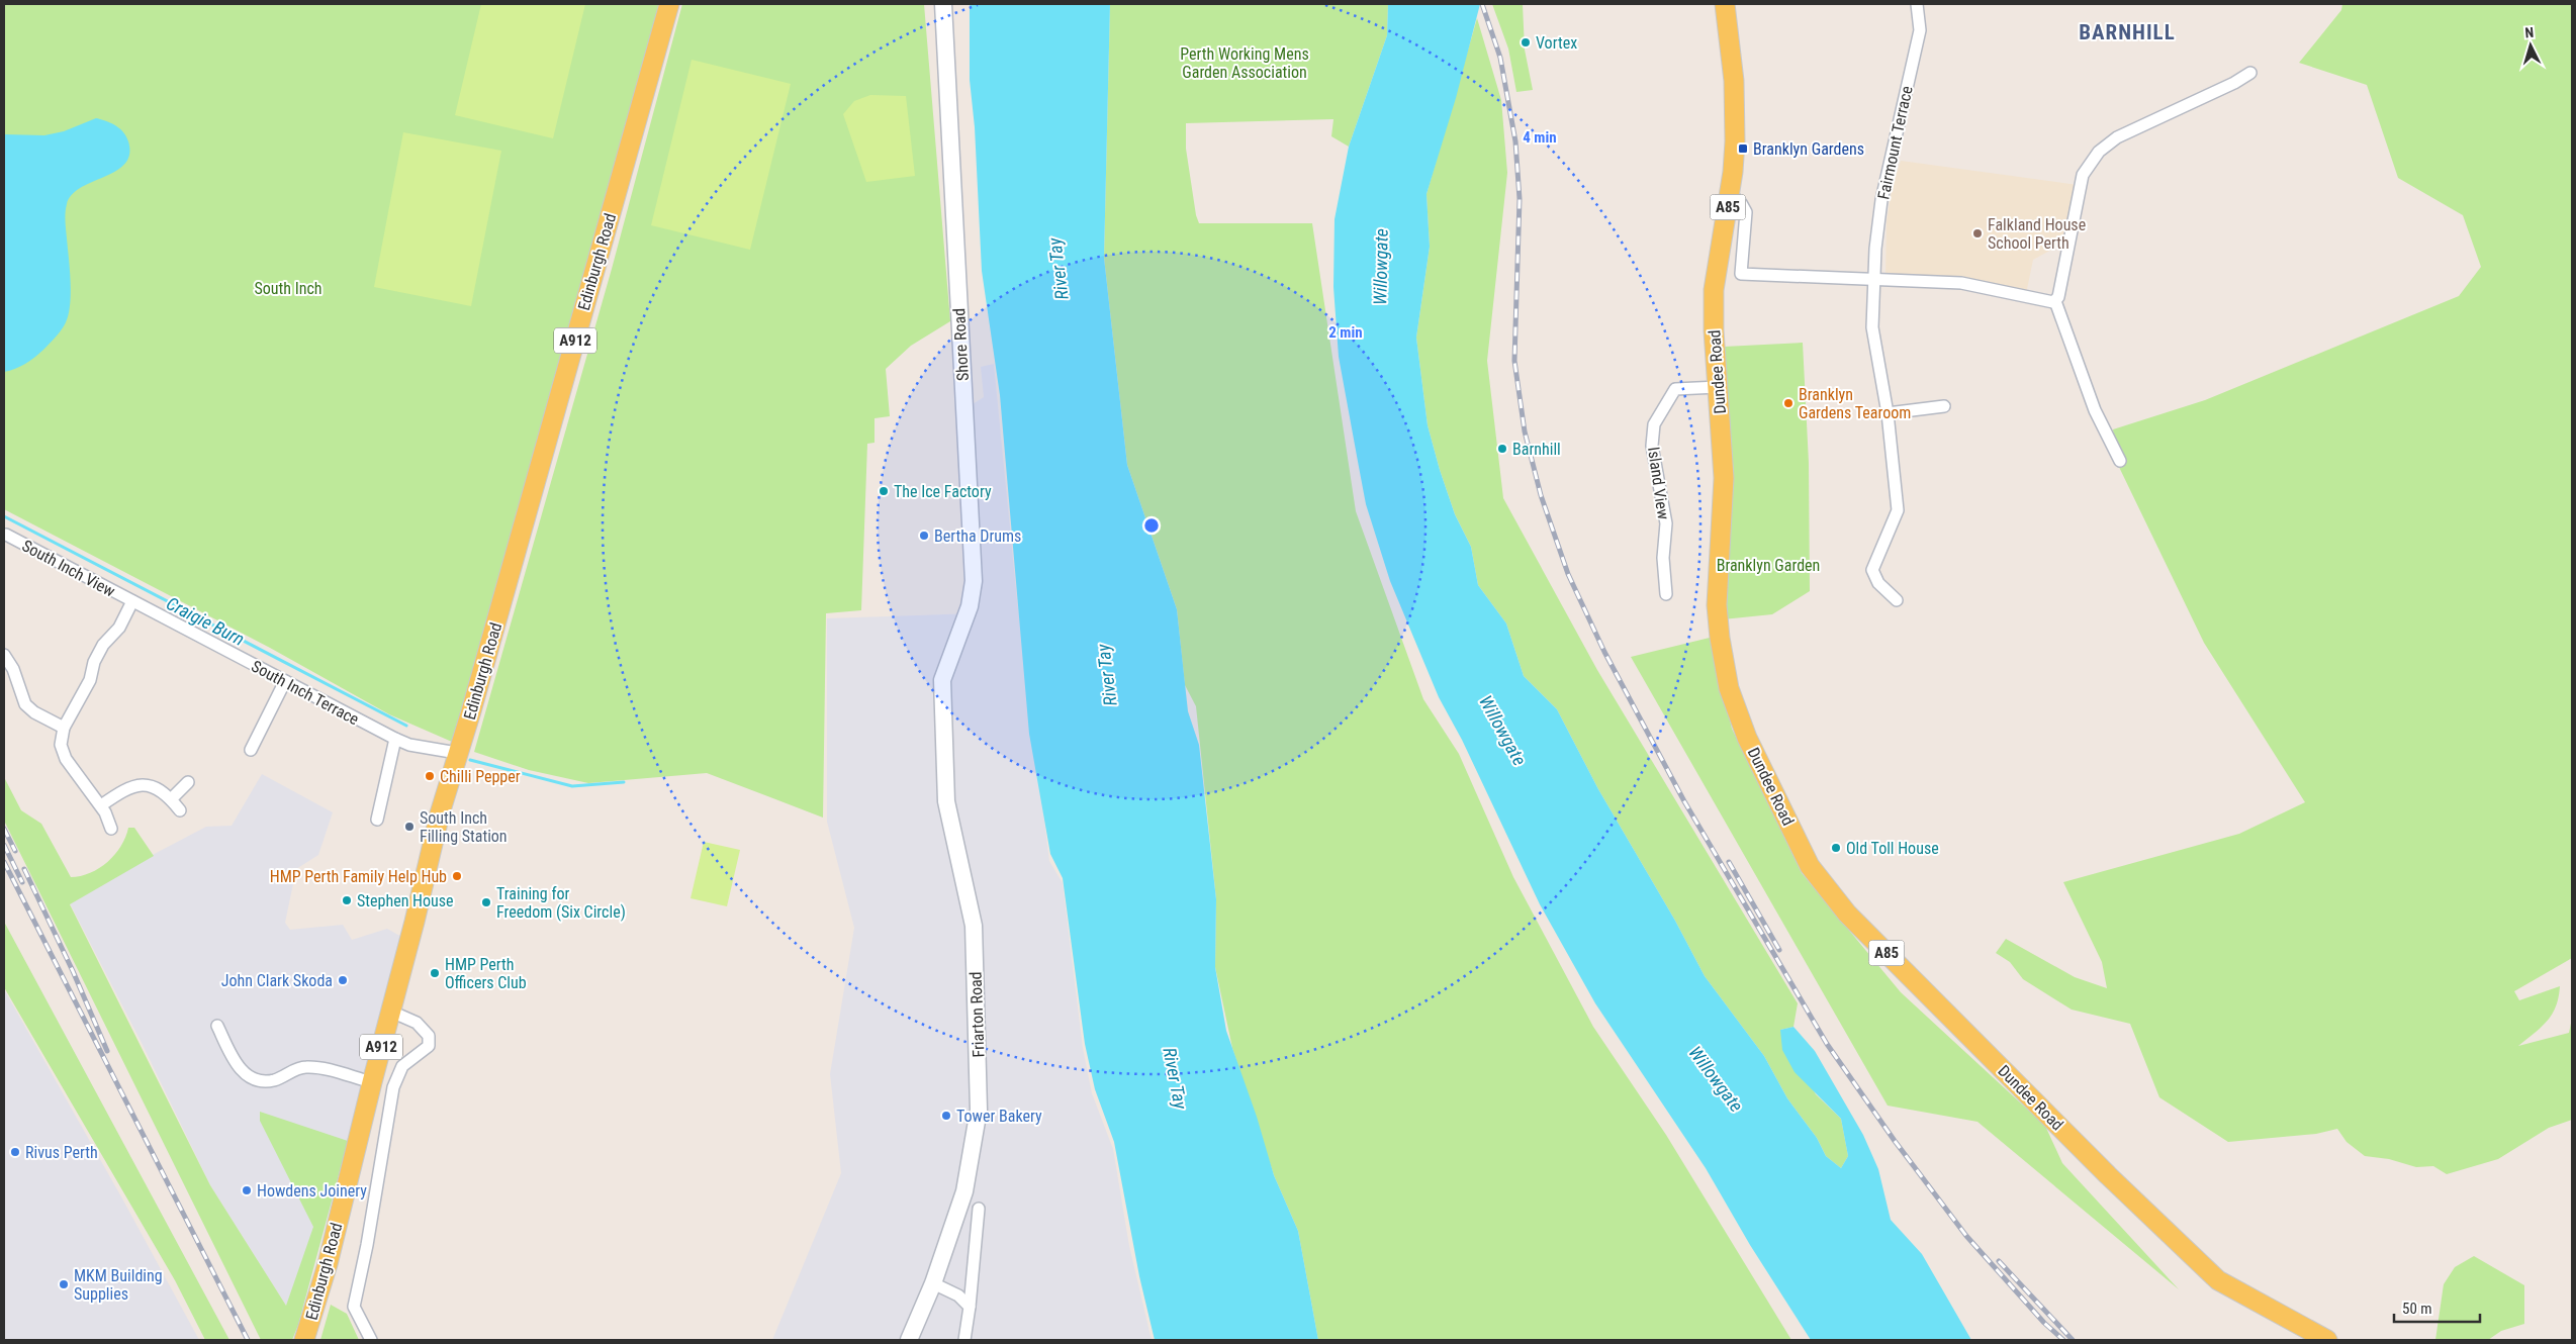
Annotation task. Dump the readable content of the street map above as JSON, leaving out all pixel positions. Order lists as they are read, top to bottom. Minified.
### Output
{"streets":{"main road":["A85","Edinburgh Road","A912","Dundee Road"],"street":["Fairmount Terrace","Shore Road","Island View","South Inch View","South Inch Terrace","Friarton Road"]},"crossings":[["Edinburgh Road","South Inch Terrace"],["Shore Road","Friarton Road"],["Dundee Road","Island View"],["South Inch View","South Inch Terrace"]],"districts":["BARNHILL"],"water":["Willowgate","River Tay","Craigie Burn"],"parks":["Perth Working Mens Garden Association","South Inch","Branklyn Garden"],"places":{"other":["Vortex","Falkland House School Perth","Branklyn Gardens Tearoom","Barnhill","The Ice Factory","Bertha Drums","Chilli Pepper","South Inch Filling Station","Old Toll House","HMP Perth Family Help Hub","Stephen House","Training for Freedom (Six Circle)","HMP Perth Officers Club","John Clark Skoda","Tower Bakery","Rivus Perth","Howdens Joinery","MKM Building Supplies"],"transit":["Branklyn Gardens"]},"scale_bar":"50 m","north":"top","rings":["4 min","2 min"]}
